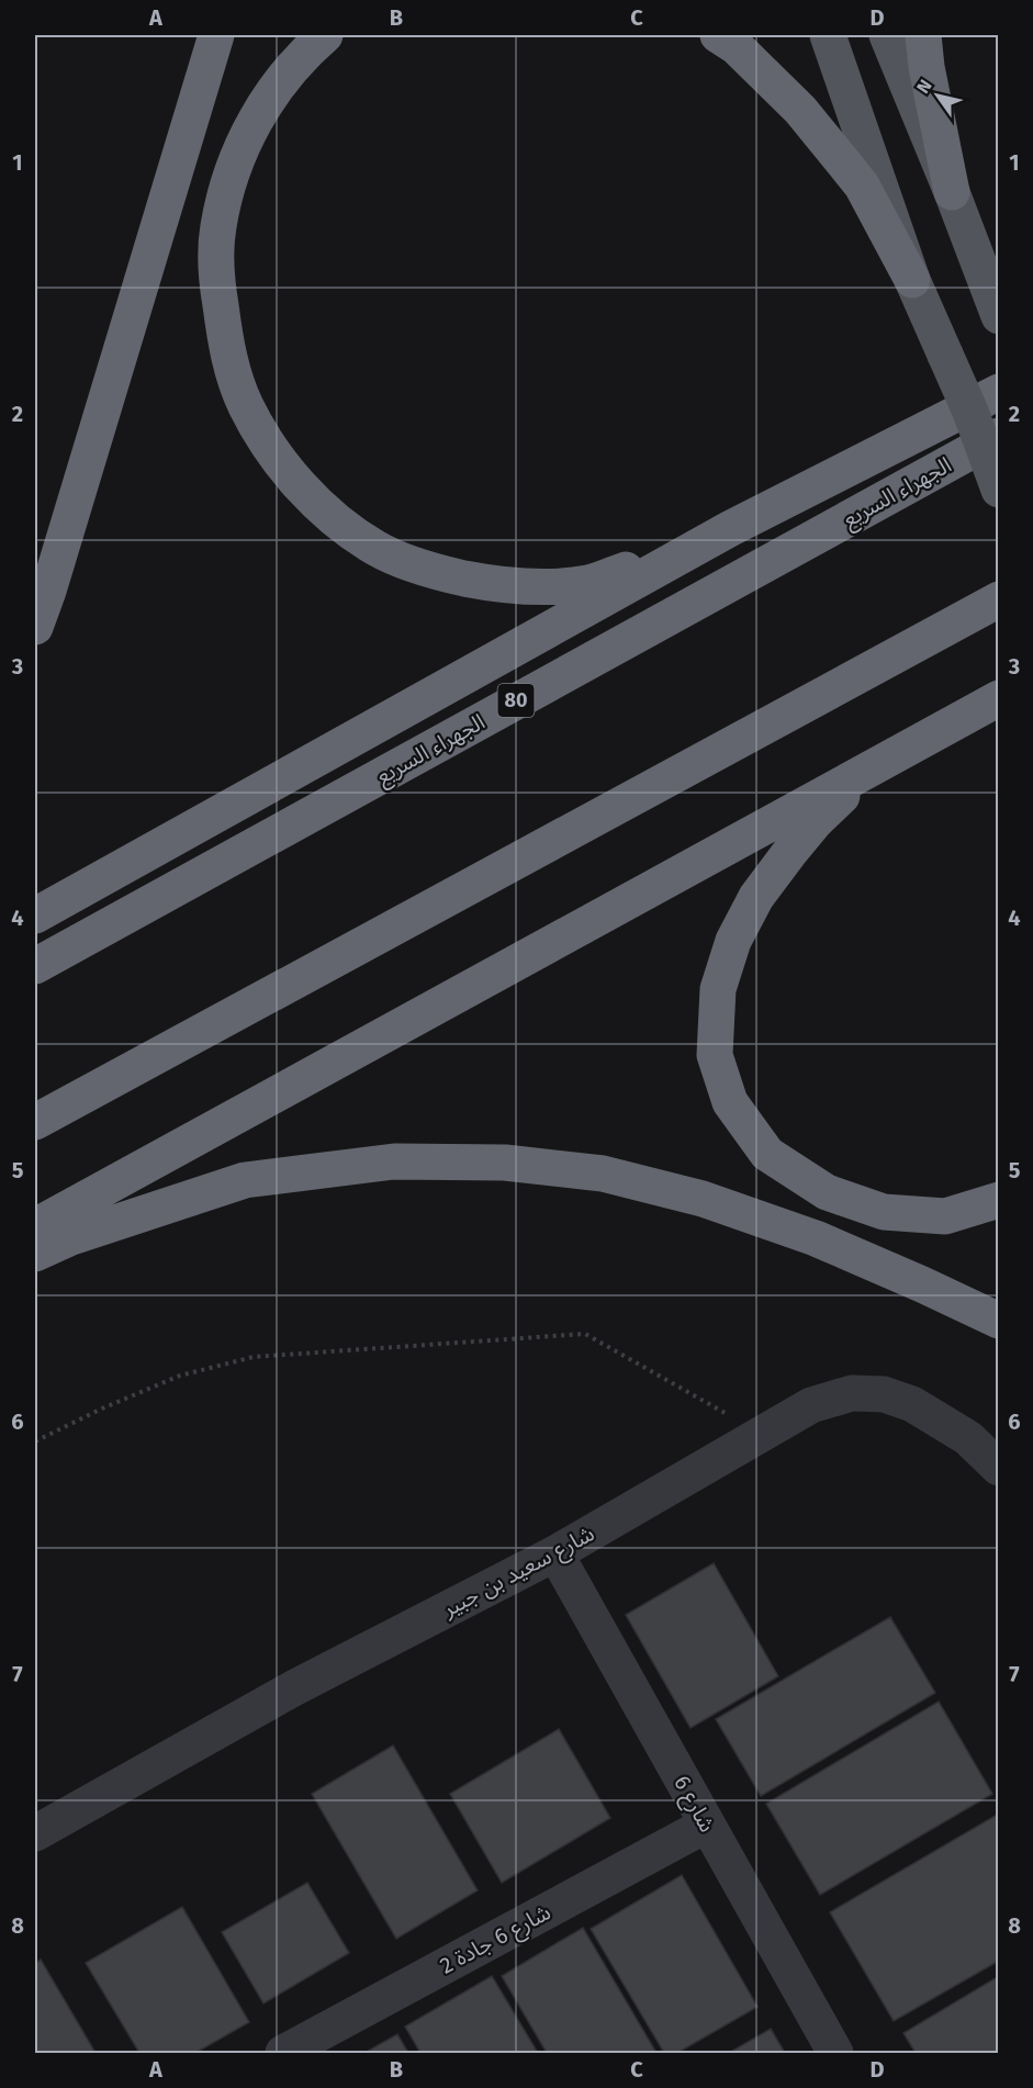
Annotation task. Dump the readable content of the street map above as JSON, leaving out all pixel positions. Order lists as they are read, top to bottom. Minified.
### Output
{"streets":{"highway":["الجهراء السريع","80"],"street":["شارع سعيد بن جبير","شارع 6","شارع 6 جادة 2"]},"crossings":[["شارع سعيد بن جبير","شارع 6"],["شارع 6","شارع 6 جادة 2"]],"north":"top left","grid":{"columns":["A","B","C","D"],"rows":["1","2","3","4","5","6","7","8"]}}
